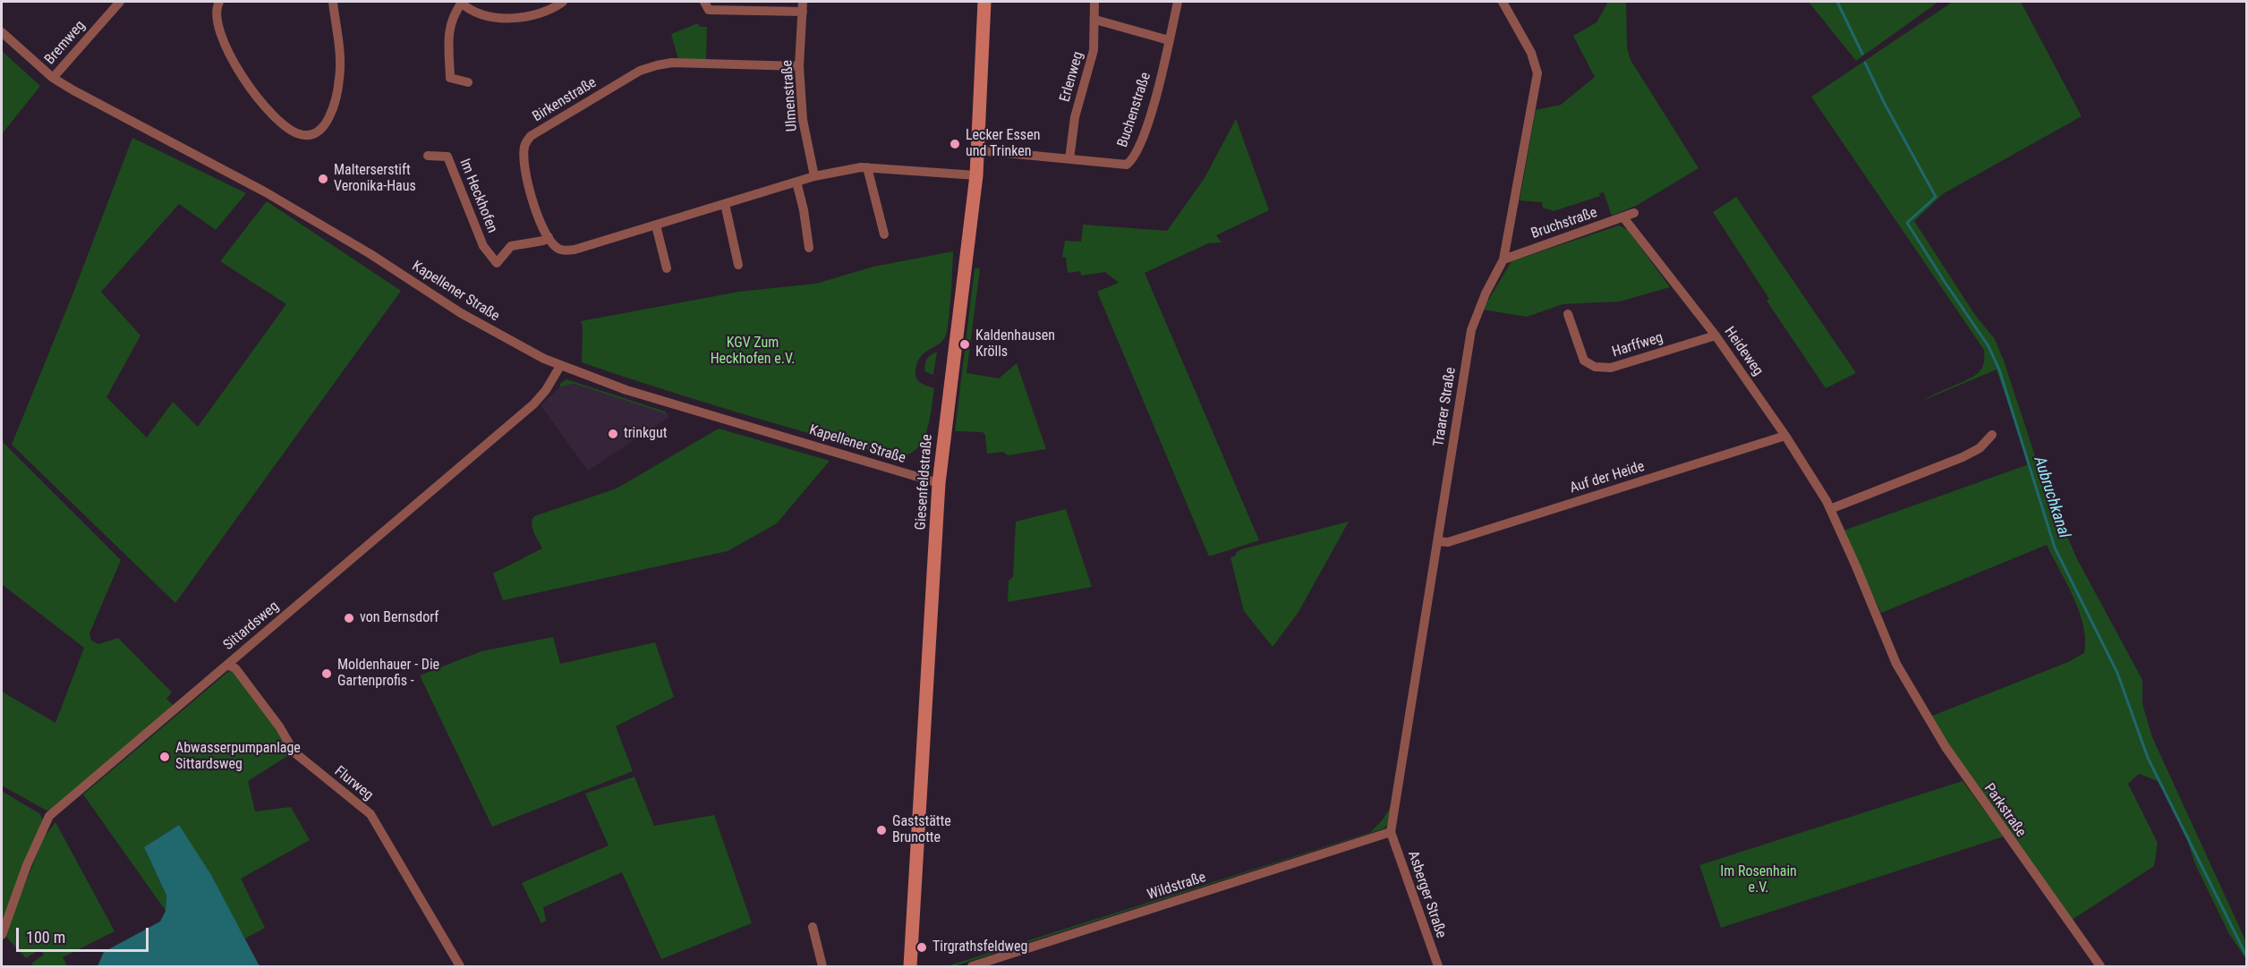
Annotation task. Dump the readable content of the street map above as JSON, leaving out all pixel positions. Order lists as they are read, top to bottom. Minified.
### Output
{"streets":{"main road":["Giesenfeldstraße"],"street":["Bremweg","Erlenweg","Ulmenstraße","Birkenstraße","Buchenstraße","Im Heckhofen","Bruchstraße","Kapellener Straße","Harffweg","Heideweg","Traarer Straße","Auf der Heide","Sittardsweg","Flurweg","Parkstraße","Wildstraße","Asberger Straße"]},"crossings":[["Bremweg","Kapellener Straße"],["Erlenweg","Buchenstraße"],["Ulmenstraße","Birkenstraße"],["Birkenstraße","Im Heckhofen"],["Buchenstraße","Giesenfeldstraße"],["Bruchstraße","Heideweg"],["Bruchstraße","Traarer Straße"],["Kapellener Straße","Giesenfeldstraße"],["Kapellener Straße","Sittardsweg"],["Harffweg","Heideweg"],["Heideweg","Auf der Heide"],["Heideweg","Parkstraße"],["Traarer Straße","Auf der Heide"],["Traarer Straße","Wildstraße"],["Traarer Straße","Asberger Straße"],["Sittardsweg","Flurweg"],["Wildstraße","Asberger Straße"]],"water":["Aubruchkanal"],"parks":["KGV Zum Heckhofen e.V.","Im Rosenhain e.V."],"places":["Lecker Essen und Trinken","Malterserstift Veronika-Haus","Kaldenhausen Krölls","trinkgut","von Bernsdorf","Moldenhauer - Die Gartenprofis -","Abwasserpumpanlage Sittardsweg","Gaststätte Brunotte","Tirgrathsfeldweg"],"scale_bar":"100 m"}
